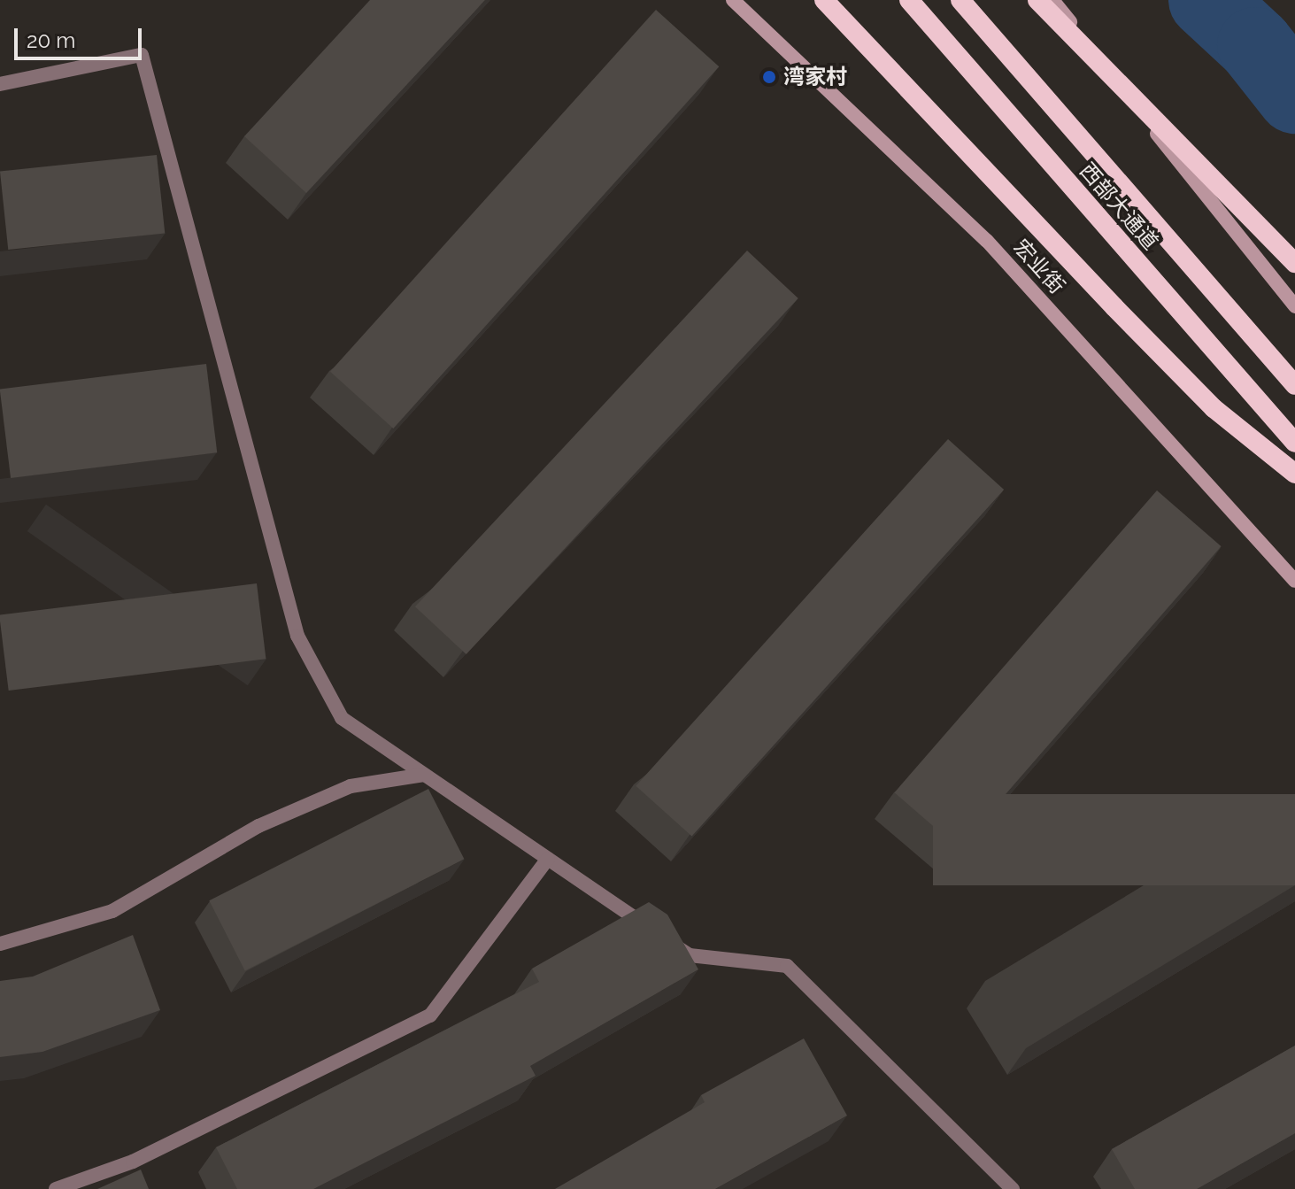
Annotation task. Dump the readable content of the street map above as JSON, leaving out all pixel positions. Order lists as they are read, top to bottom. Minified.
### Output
{"streets":{"highway":["西部大通道"],"main road":["宏业街"]},"places":["湾家村"],"scale_bar":"20 m"}
